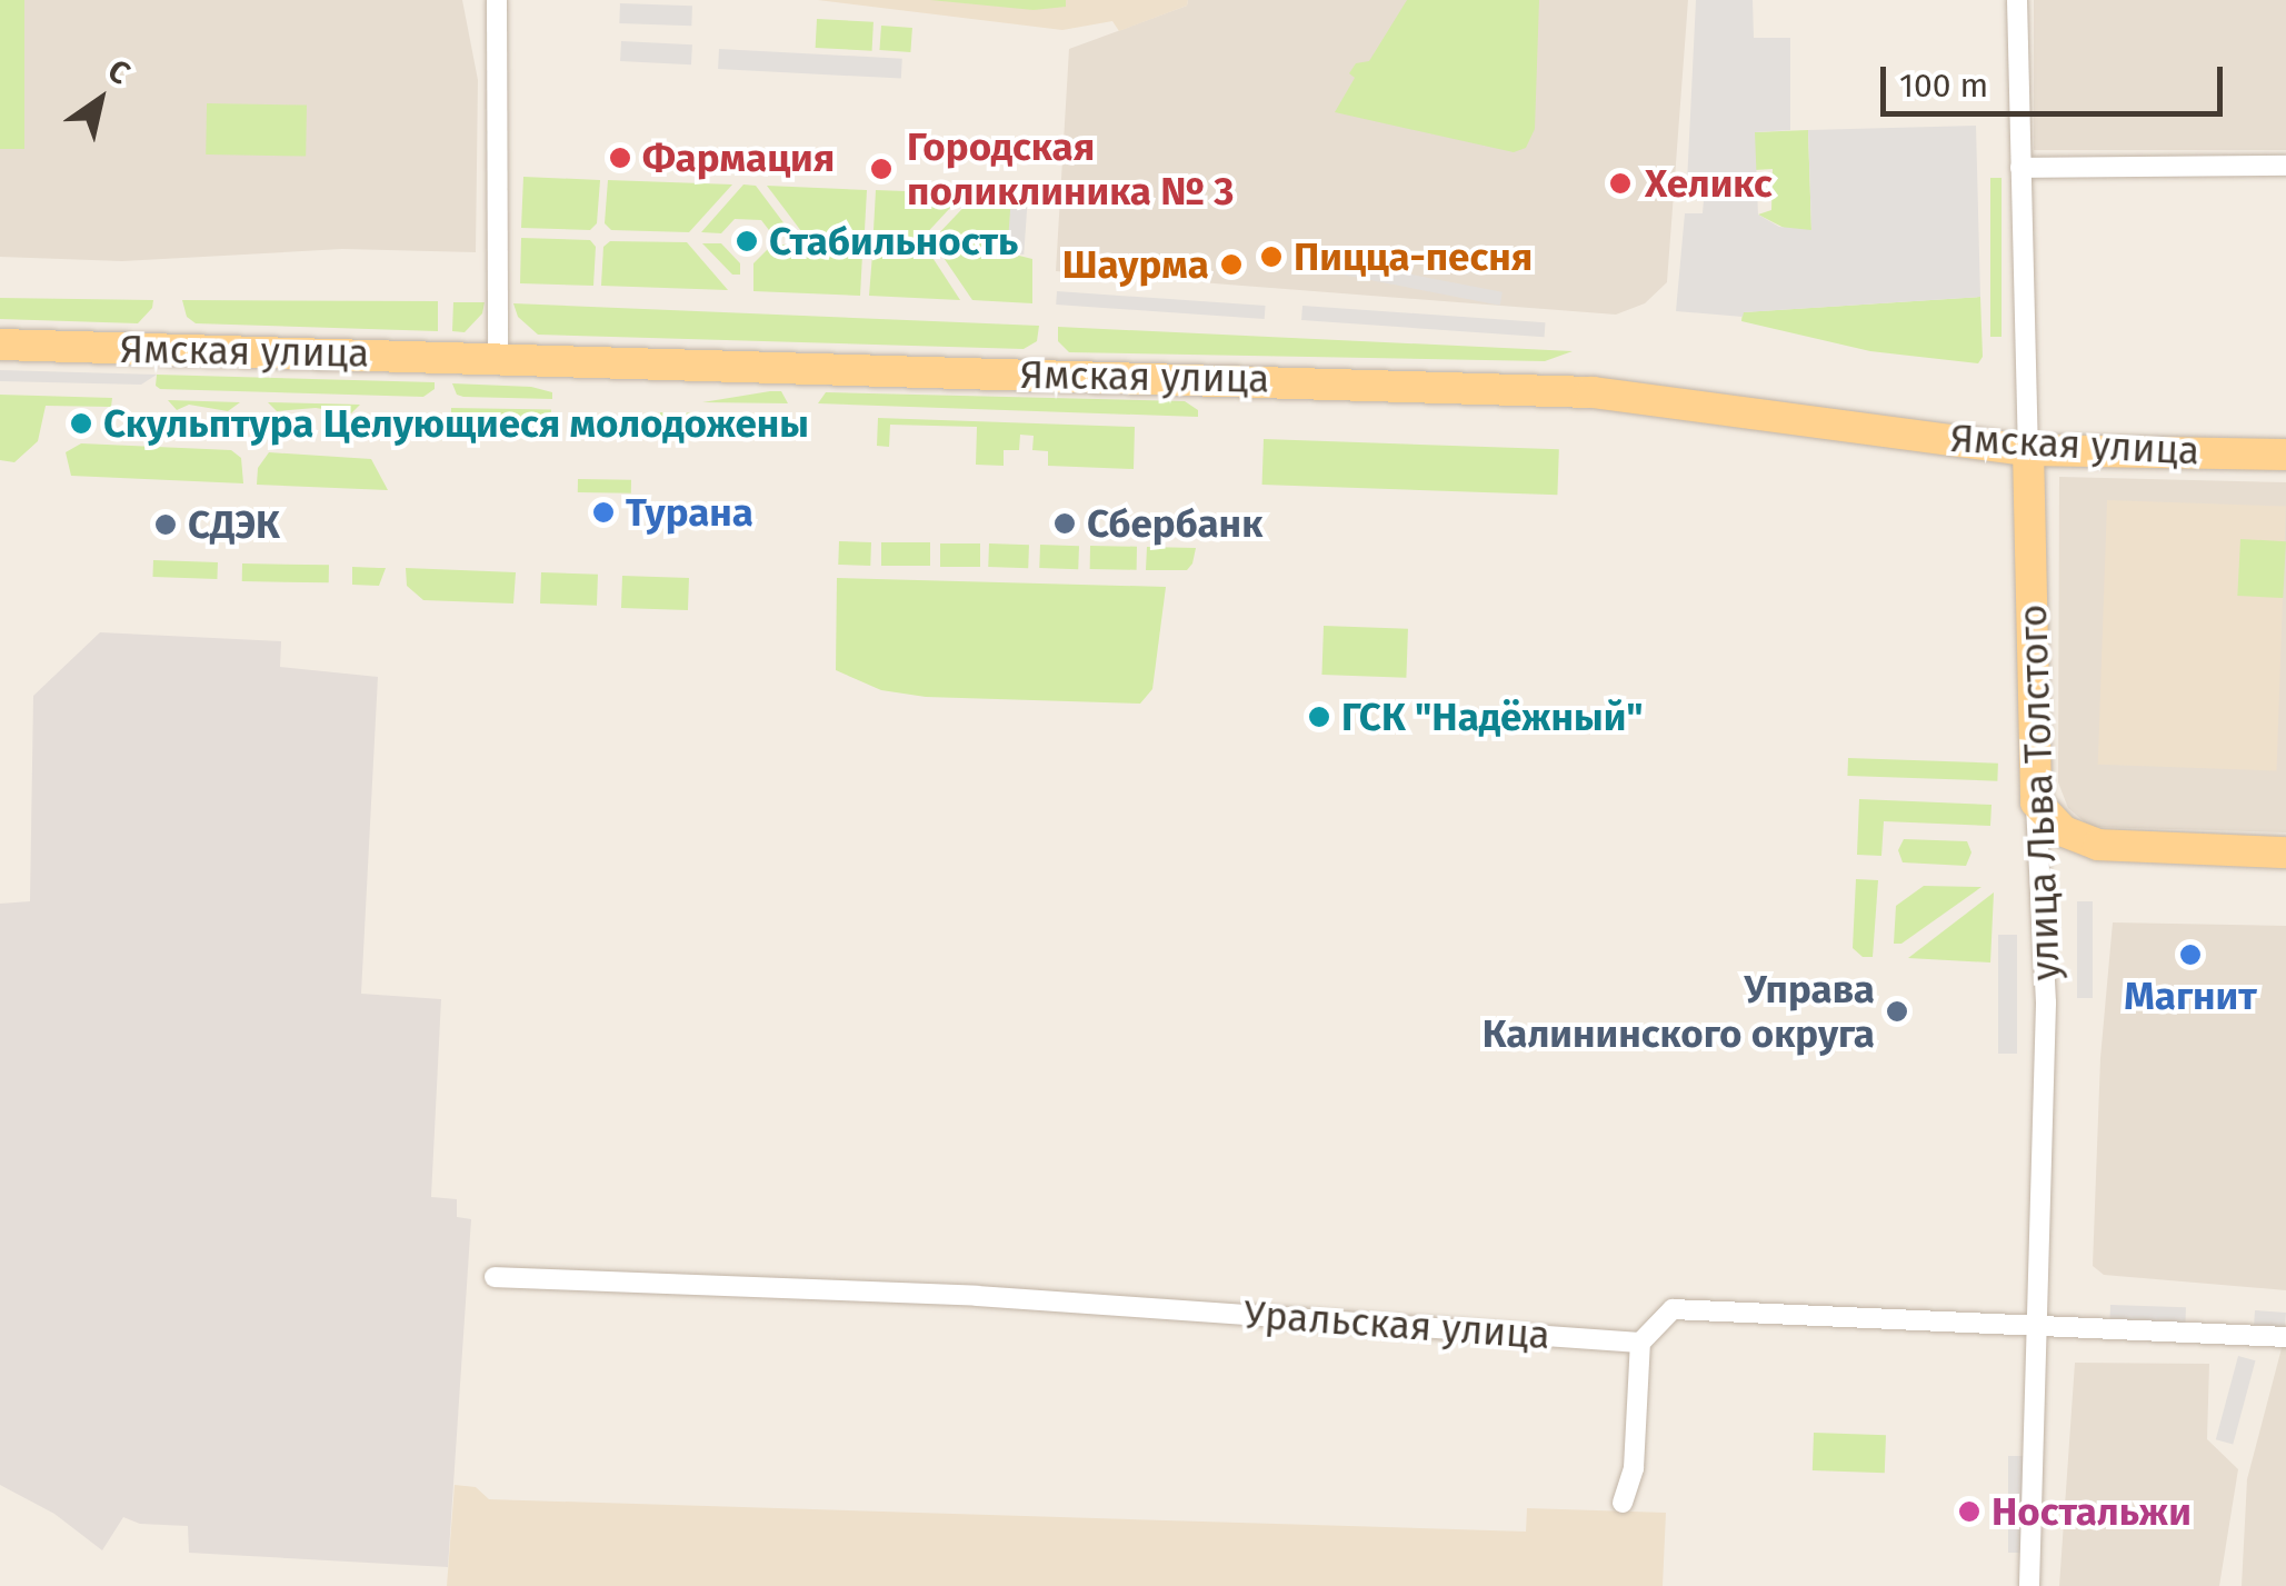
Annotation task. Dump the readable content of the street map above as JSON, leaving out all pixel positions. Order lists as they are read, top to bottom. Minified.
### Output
{"streets":{"main road":["Ямская улица","улица Льва Толстого"],"street":["Уральская улица"]},"crossings":[["Ямская улица","улица Льва Толстого"]],"places":["Фармация","Городская поликлиника № 3","Хеликс","Стабильность","Пицца-песня","Шаурма","Скульптура Целующиеся молодожены","Турана","Сбербанк","СДЭК","ГСК \"Надёжный\"","Магнит","Управа Калининского округа","Ностальжи"],"scale_bar":"100 m","north":"top right"}
